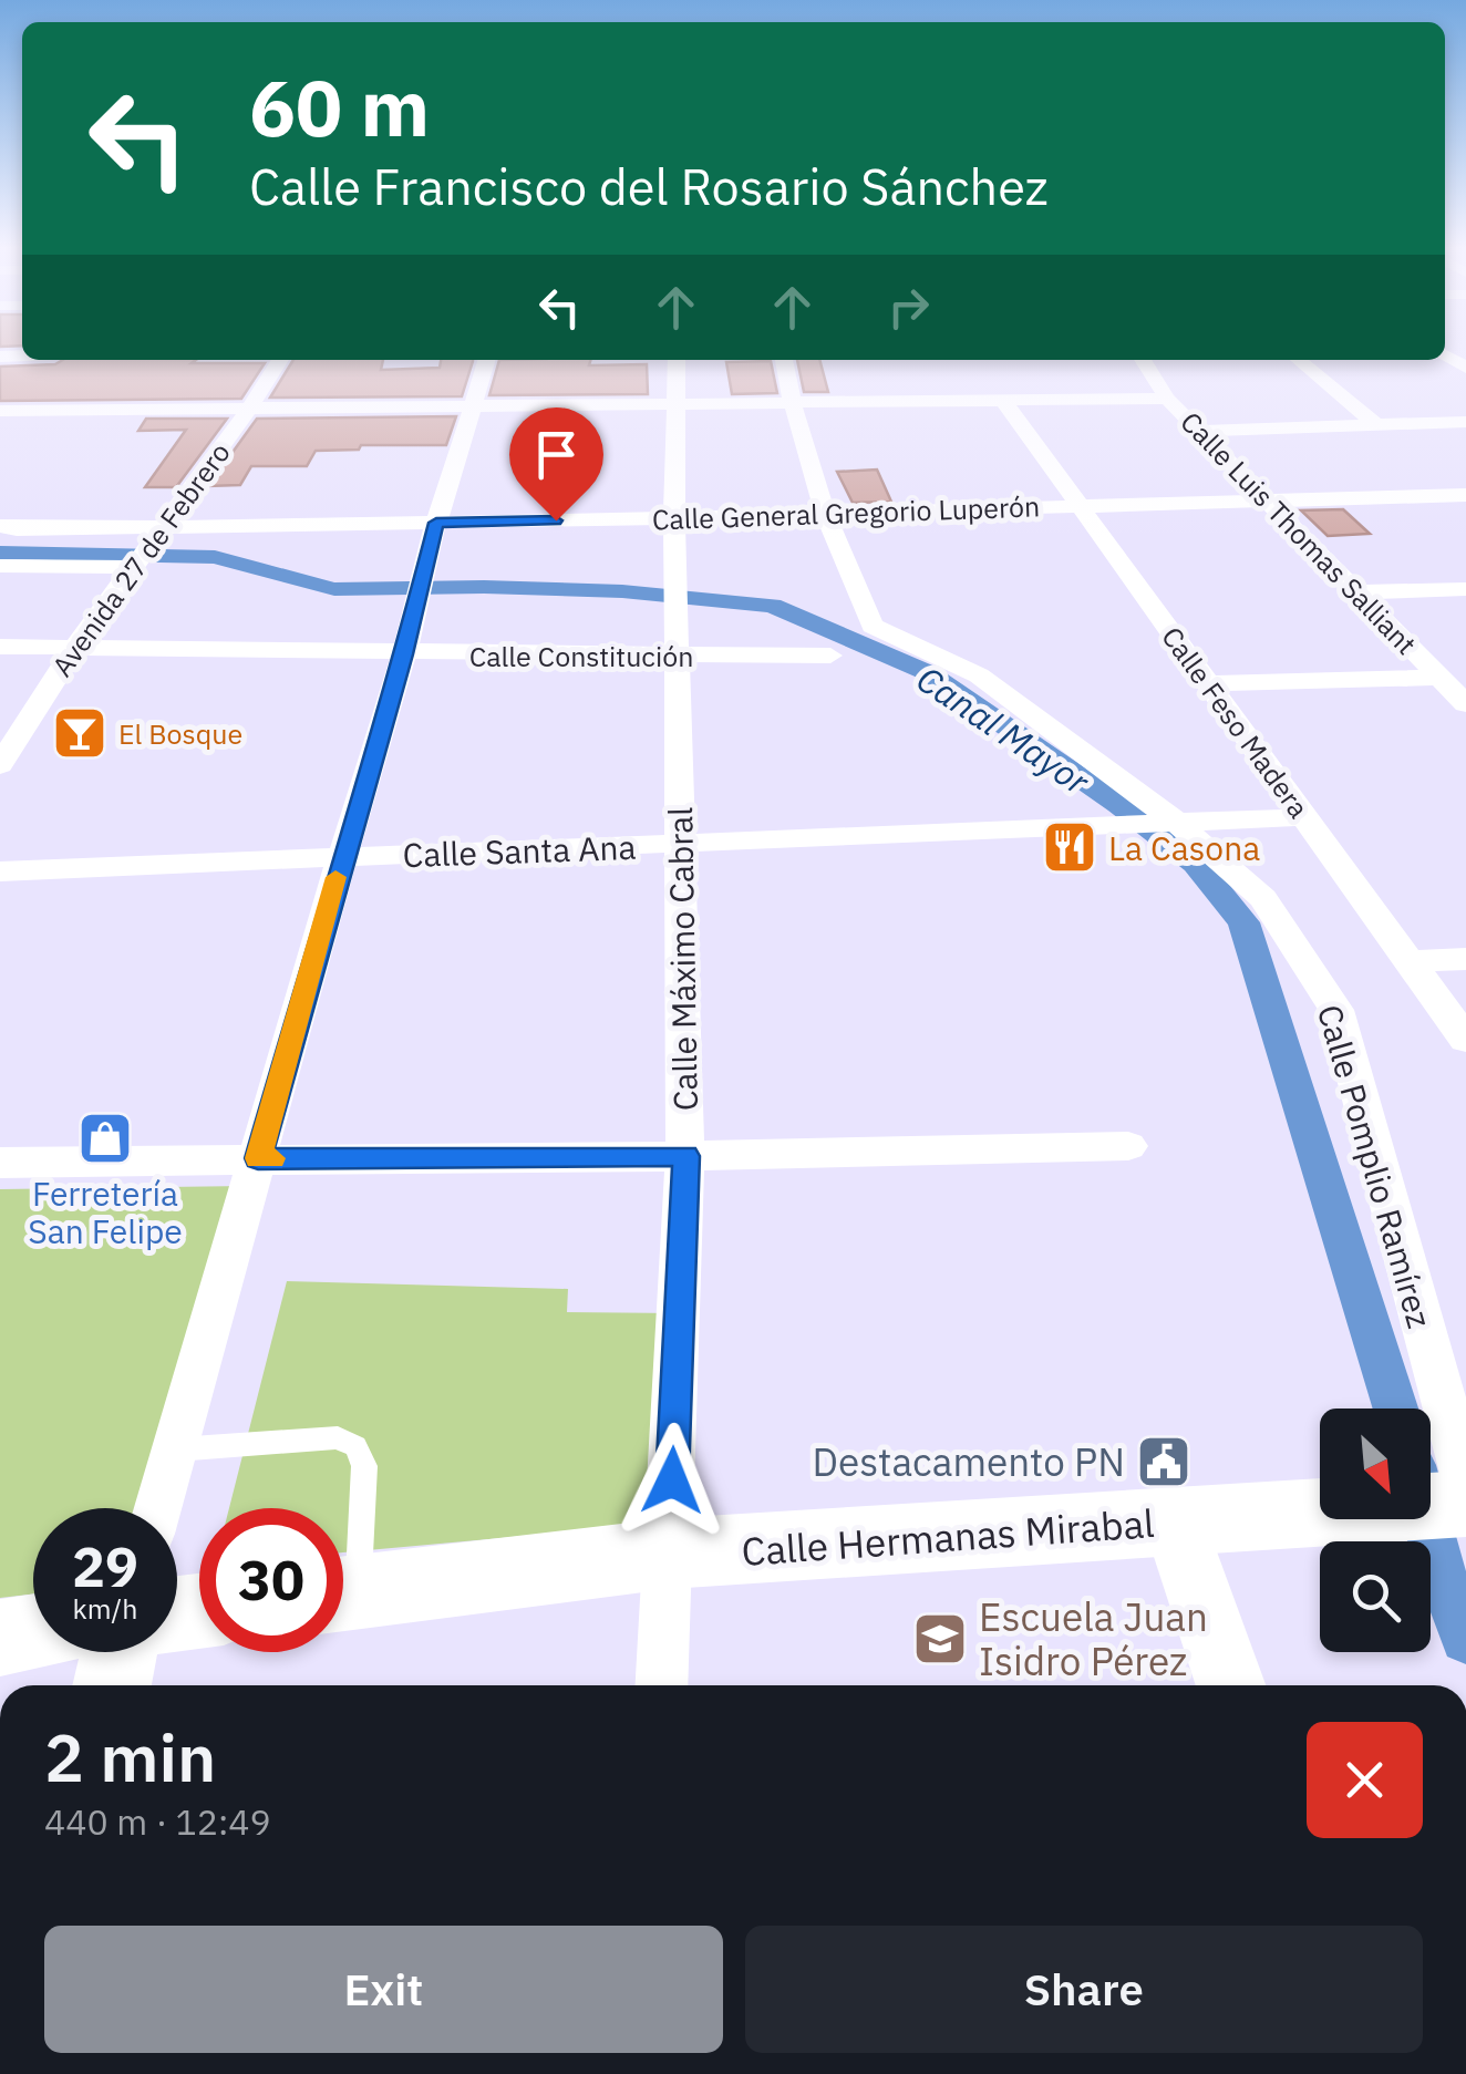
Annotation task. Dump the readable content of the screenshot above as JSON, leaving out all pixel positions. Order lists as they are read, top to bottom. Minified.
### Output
{"streets":{"main road":["Calle Hermanas Mirabal"],"street":["Calle General Gregorio Luperón","Calle Luis Thomas Salliant","Avenida 27 de Febrero","Calle Constitución","Calle Feso Madera","Calle Santa Ana","Calle Máximo Cabral","Calle Pomplio Ramírez"]},"crossings":[["Calle General Gregorio Luperón","Calle Luis Thomas Salliant"],["Calle General Gregorio Luperón","Avenida 27 de Febrero"],["Calle General Gregorio Luperón","Calle Feso Madera"],["Calle General Gregorio Luperón","Calle Máximo Cabral"],["Calle General Gregorio Luperón","Calle Pomplio Ramírez"],["Avenida 27 de Febrero","Calle Constitución"],["Calle Constitución","Calle Máximo Cabral"],["Calle Feso Madera","Calle Santa Ana"],["Calle Santa Ana","Calle Máximo Cabral"],["Calle Santa Ana","Calle Pomplio Ramírez"],["Calle Máximo Cabral","Calle Hermanas Mirabal"],["Calle Pomplio Ramírez","Calle Hermanas Mirabal"]],"water":["Canal Mayor"],"places":{"bar":["El Bosque"],"restaurant":["La Casona"],"shop":["Ferretería San Felipe"],"public building":["Destacamento PN"],"school or university":["Escuela Juan Isidro Pérez"]},"north":"bottom right","page":{"turn":["60 m","Calle Francisco del Rosario Sánchez"],"speed":"29 km/h","limit":"30","heading":["2 min","440 m · 12:49"],"buttons":["Exit","Share"]}}
